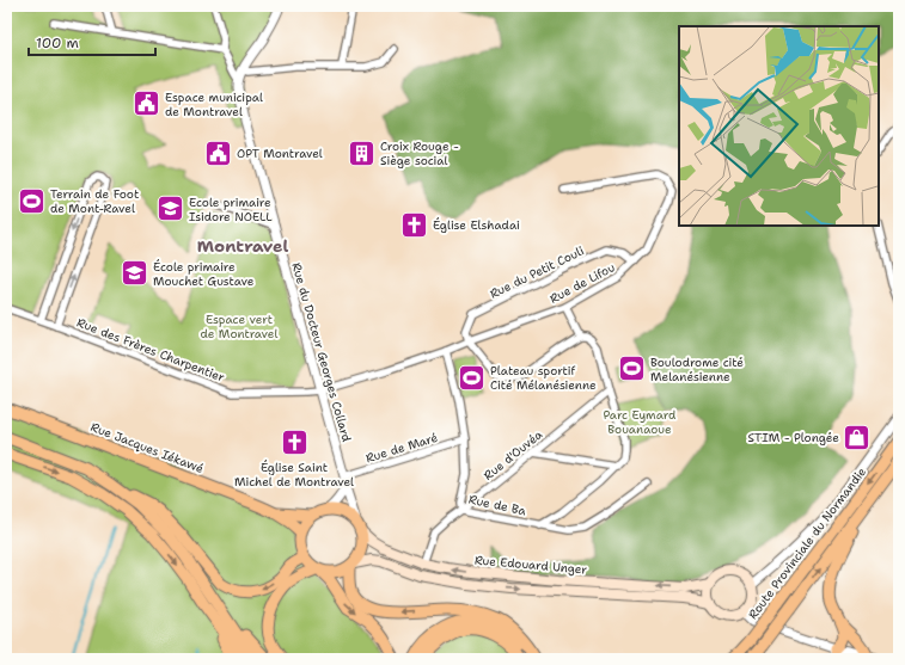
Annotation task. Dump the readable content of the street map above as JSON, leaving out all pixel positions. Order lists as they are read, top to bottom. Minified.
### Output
{"streets":{"main road":["Rue Jacques Iékawé","Route Provinciale du Normandie","Rue Edouard Unger"],"street":["Rue du Petit Couli","Rue de Lifou","Rue des Frères Charpentier","Rue du Docteur Georges Collard","Rue de Maré","Rue d'Ouvéa","Rue de Ba"]},"crossings":[["Rue du Petit Couli","Rue de Lifou"],["Rue de Lifou","Rue des Frères Charpentier"],["Rue de Lifou","Rue du Docteur Georges Collard"],["Rue de Lifou","Rue de Ba"],["Rue des Frères Charpentier","Rue du Docteur Georges Collard"],["Rue du Docteur Georges Collard","Rue Jacques Iékawé"],["Rue du Docteur Georges Collard","Rue de Maré"],["Rue du Docteur Georges Collard","Rue Edouard Unger"],["Rue Jacques Iékawé","Rue Edouard Unger"],["Rue de Maré","Rue de Ba"],["Rue d'Ouvéa","Rue de Ba"],["Rue d'Ouvéa","Rue Edouard Unger"]],"districts":["Montravel"],"parks":["Espace vert de Montravel","Parc Eymard Bouanaoue"],"places":{"public building":["Espace municipal de Montravel","OPT Montravel"],"building":["Croix Rouge - Siège social"],"sports":["Terrain de Foot de Mont-Ravel","Boulodrome cité Melanésienne","Plateau sportif Cité Mélanésienne"],"school or university":["Ecole primaire Isidore NOELL","École primaire Mouchet Gustave"],"church":["Église Elshadai","Église Saint Michel de Montravel"],"shop":["STIM - Plongée"]},"scale_bar":"100 m"}
